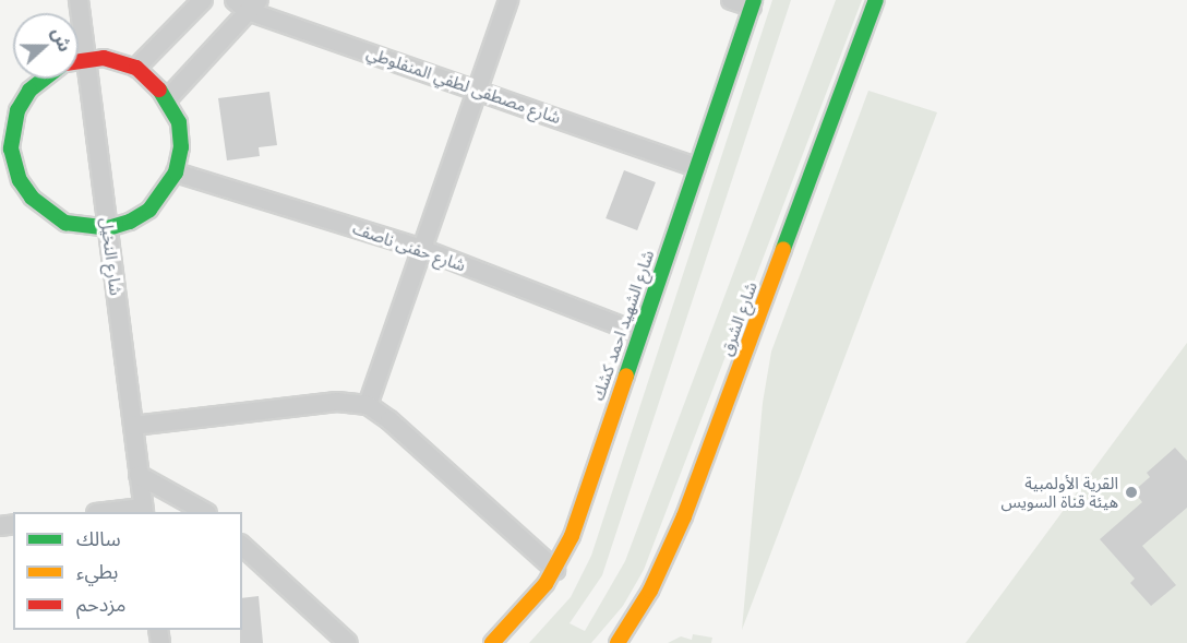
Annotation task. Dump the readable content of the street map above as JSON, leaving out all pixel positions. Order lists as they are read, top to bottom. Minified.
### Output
{"streets":{"street":["شارع مصطفى لطفي المنفلوطي","شارع حفنى ناصف","شارع النخيل","شارع الشرق","شارع الشهيد احمد كشك"]},"crossings":[["شارع مصطفى لطفي المنفلوطي","شارع الشهيد احمد كشك"],["شارع حفنى ناصف","شارع الشهيد احمد كشك"]],"places":["القرية الأولمبية هيئة قناة السويس"],"legend":["سالك","بطيء","مزدحم"],"north":"right"}
